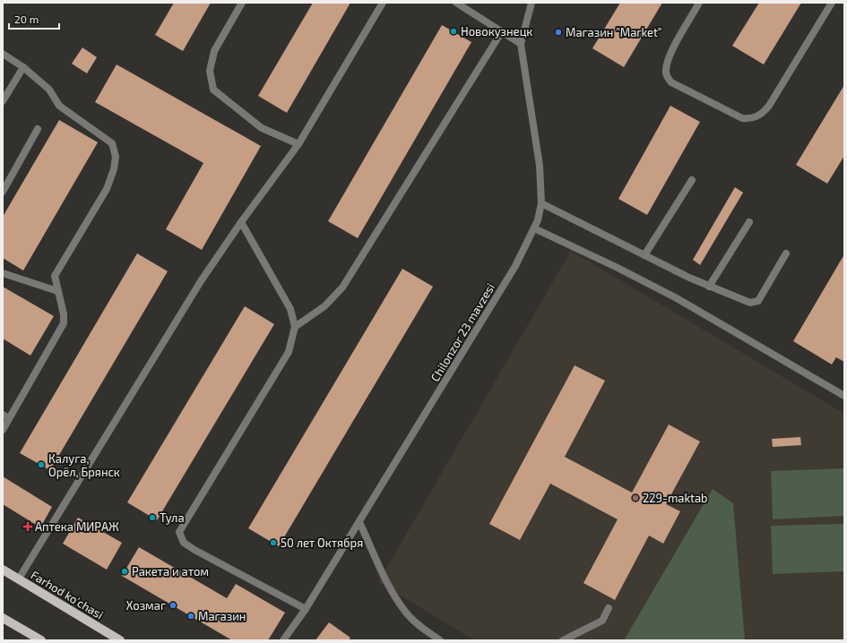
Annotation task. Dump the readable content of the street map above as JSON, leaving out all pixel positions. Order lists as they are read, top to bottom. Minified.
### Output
{"streets":{"main road":["Farhod ko'chasi"],"street":["Chilonzor 23 mavzesi"]},"places":{"other":["Новокузнецк","Магазин \"Market\"","Калуга, Орёл, Брянск","229-maktab","Тула","50 лет Октября","Ракета и атом","Хозмаг","Магазин"],"health":["Аптека МИРАЖ"]},"scale_bar":"20 m"}
